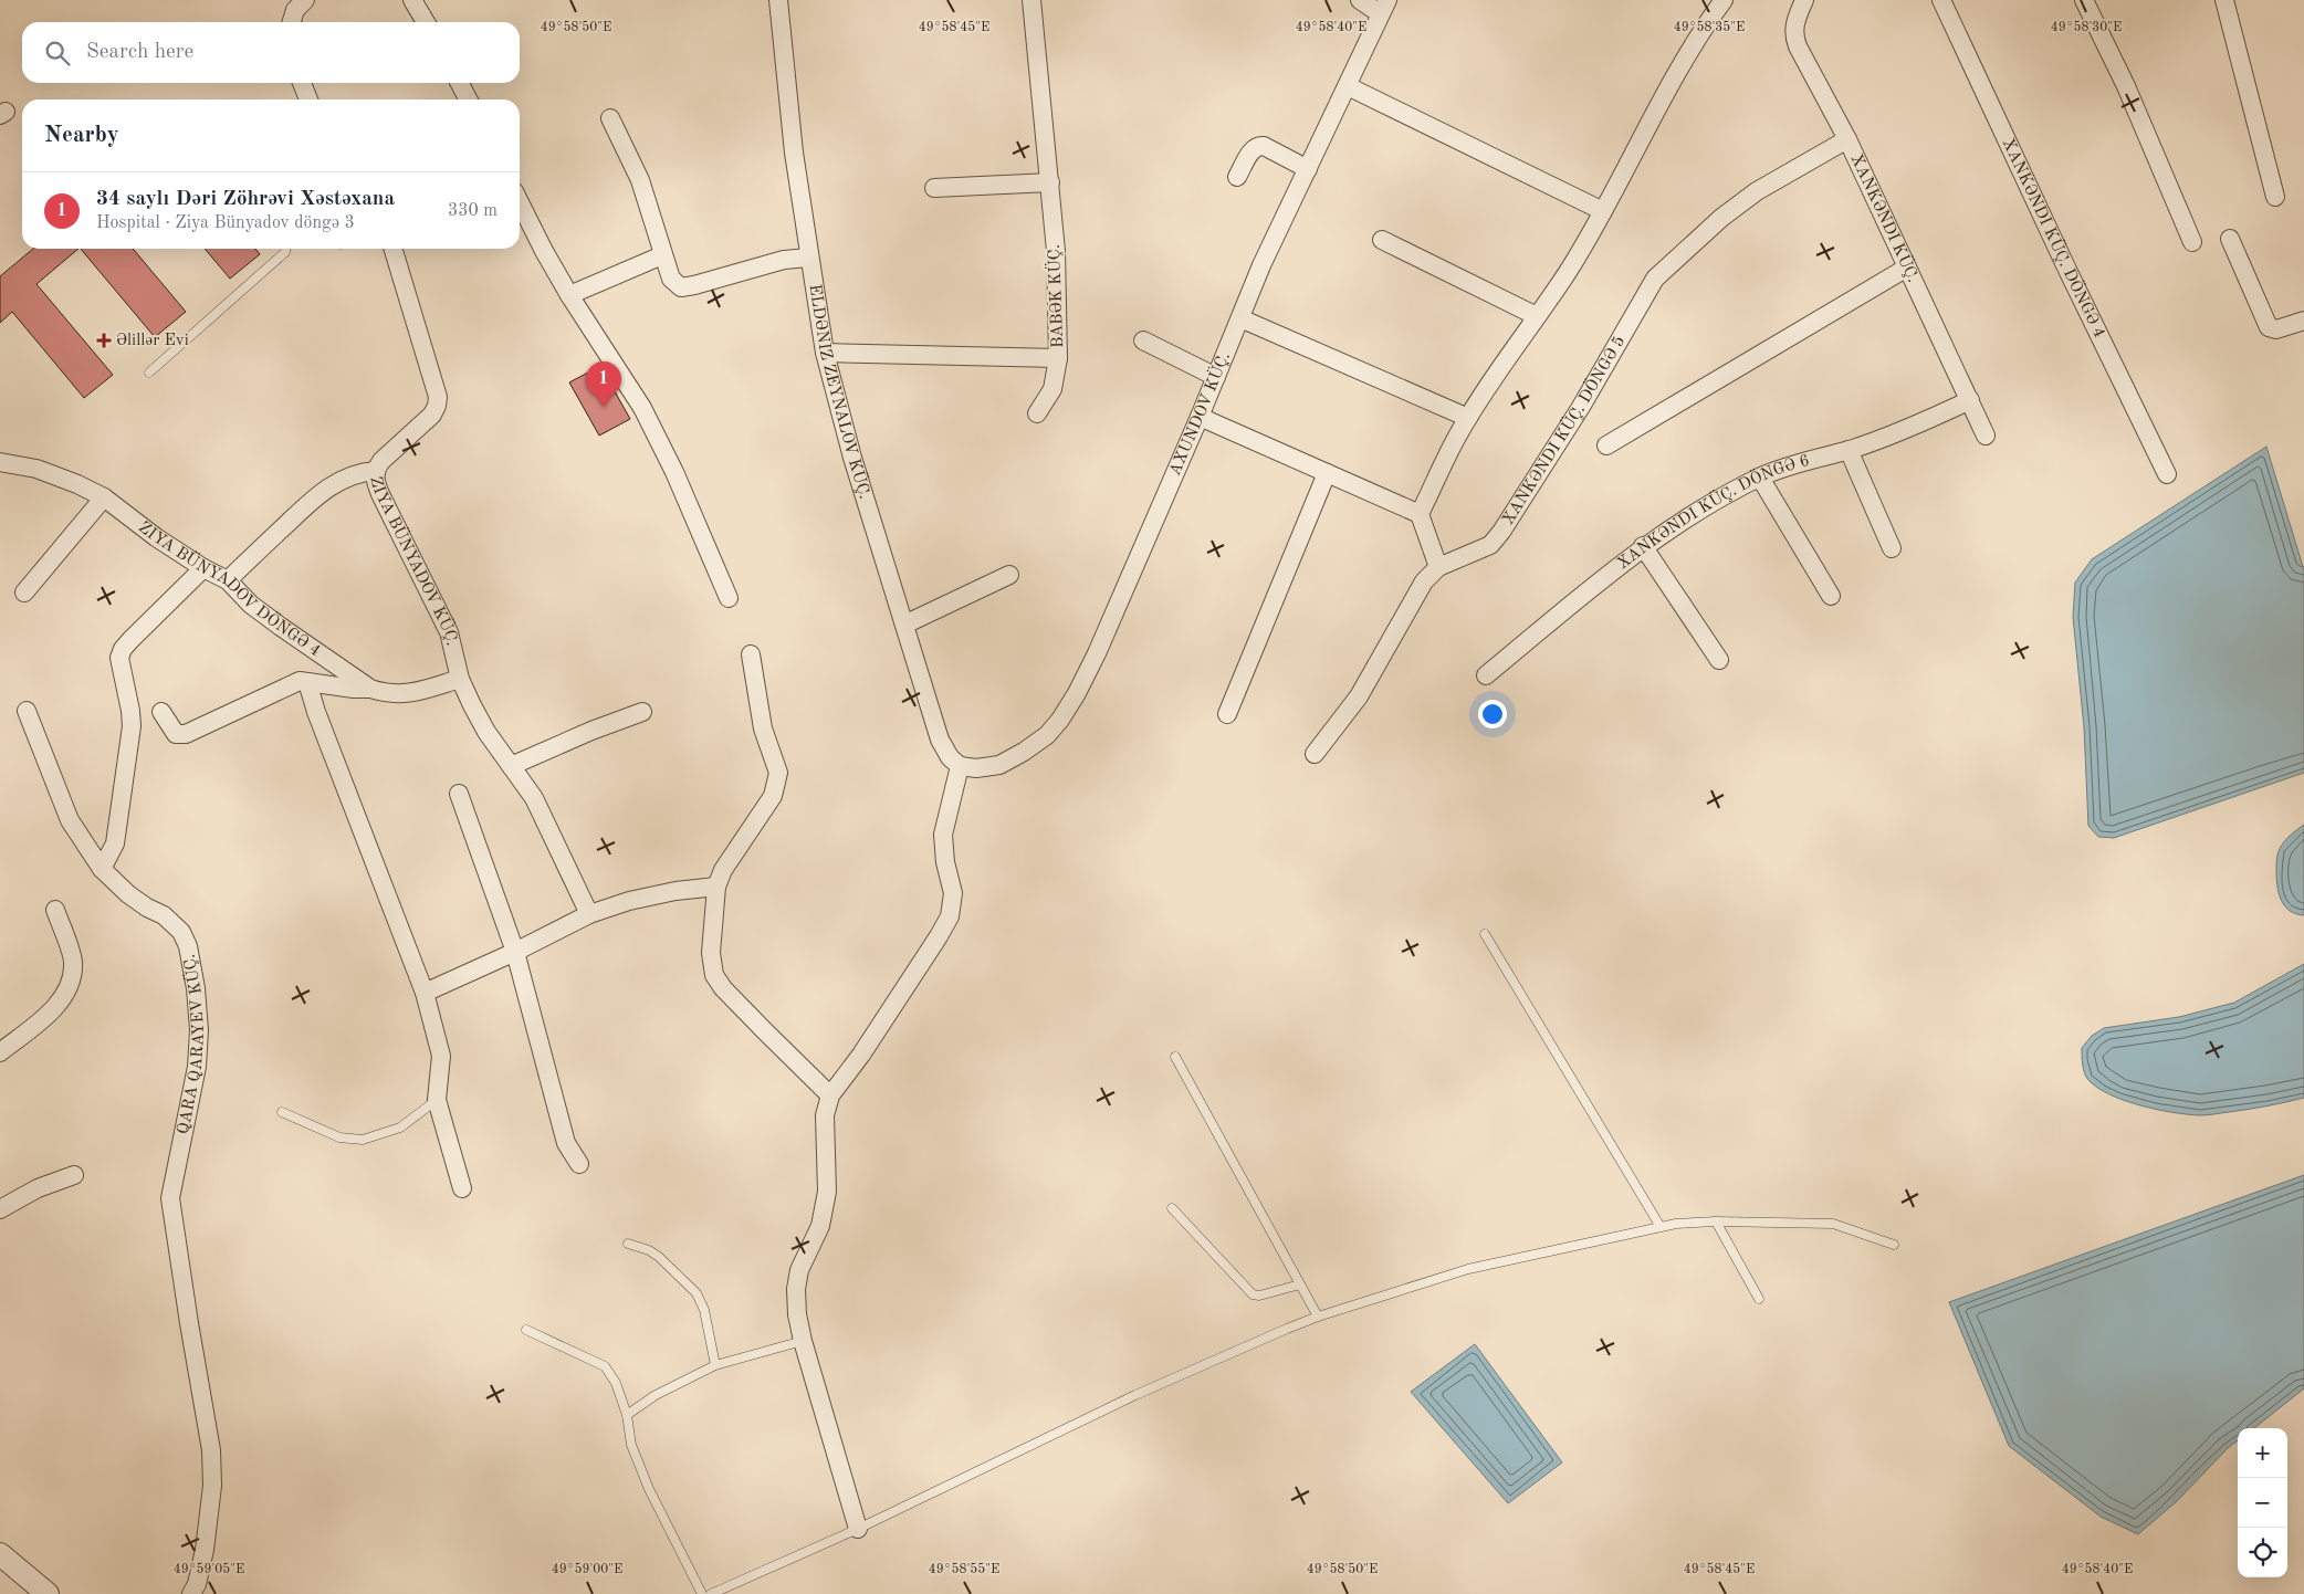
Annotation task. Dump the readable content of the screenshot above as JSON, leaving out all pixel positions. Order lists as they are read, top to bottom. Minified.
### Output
{"streets":{"street":["XANKƏNDI KÜÇ.","XANKƏNDI KÜÇ. DÖNGƏ 4","BABƏK KÜÇ.","ELDƏNIZ ZEYNALOV KÜÇ.","AXUNDOV KÜÇ.","XANKƏNDI KÜÇ. DÖNGƏ 5","XANKƏNDI KÜÇ. DÖNGƏ 6","ZIYA BÜNYADOV KÜÇ.","ZIYA BÜNYADOV DÖNGƏ 4","QARA QARAYEV KÜÇ."]},"crossings":[["XANKƏNDI KÜÇ.","XANKƏNDI KÜÇ. DÖNGƏ 5"],["XANKƏNDI KÜÇ.","XANKƏNDI KÜÇ. DÖNGƏ 6"],["BABƏK KÜÇ.","ELDƏNIZ ZEYNALOV KÜÇ."],["ELDƏNIZ ZEYNALOV KÜÇ.","AXUNDOV KÜÇ."],["ZIYA BÜNYADOV KÜÇ.","ZIYA BÜNYADOV DÖNGƏ 4"]],"places":{"health":["Əlillər Evi"]},"page":{"search":"Search here","heading":"Nearby","list":[{"mark":"1","name":"34 saylı Dəri Zöhrəvi Xəstəxana","note":"Hospital · Ziya Bünyadov döngə 3","value":"330 m"}],"pins":"1","map_buttons":["+","−"]},"coordinates":["49°58'50\"E","49°58'45\"E","49°58'40\"E","49°58'30\"E","49°58'35\"E","49°59'05\"E","49°59'00\"E","49°58'55\"E"]}
